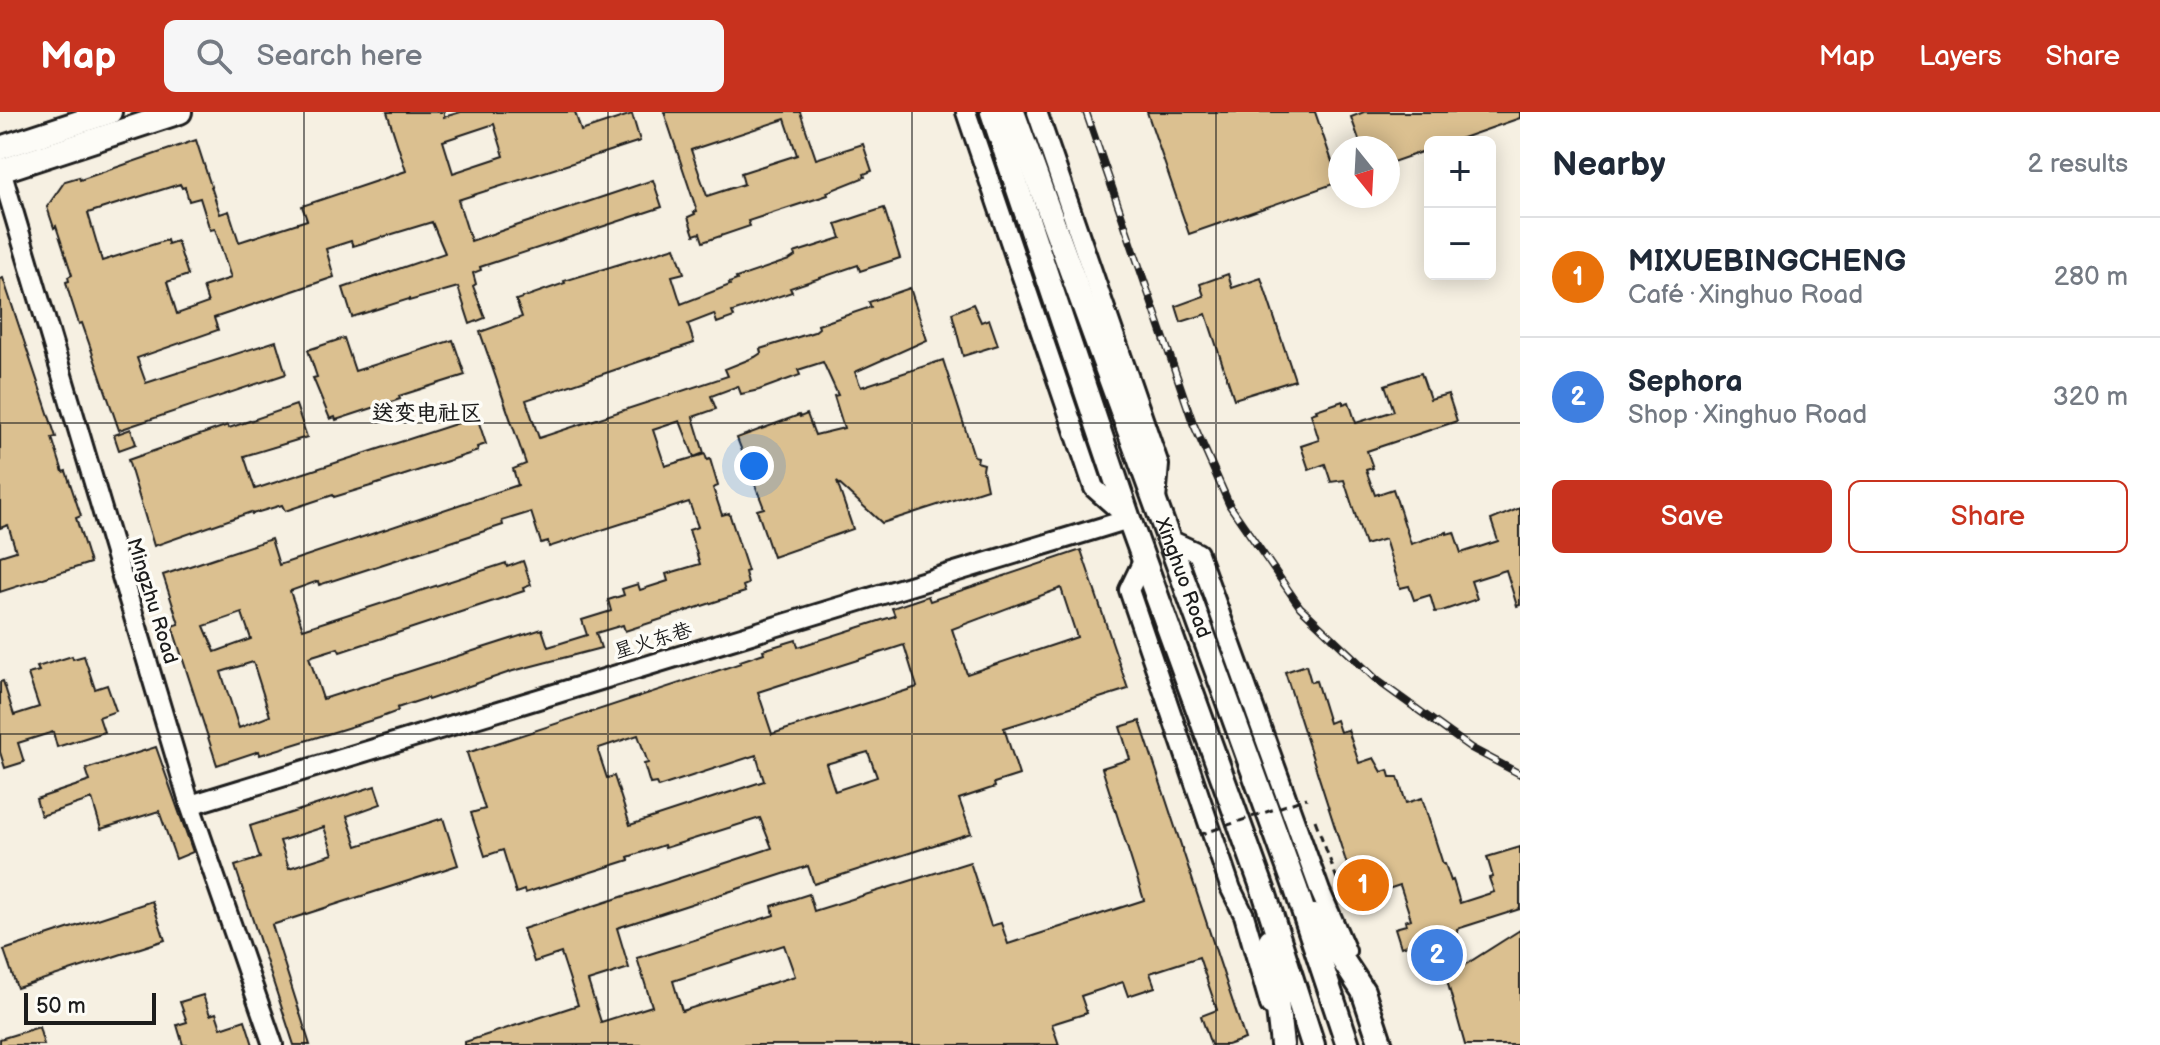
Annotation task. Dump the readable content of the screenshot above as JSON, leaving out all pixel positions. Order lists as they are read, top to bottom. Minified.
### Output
{"streets":{"main road":["Xinghuo Road"],"street":["Mingzhu Road","星火东巷"]},"crossings":[["Xinghuo Road","星火东巷"],["Mingzhu Road","星火东巷"]],"districts":["送变电社区"],"scale_bar":"50 m","north":"bottom","page":{"header":"Map","search":"Search here","nav":["Map","Layers","Share"],"heading":["Nearby","2 results"],"map_buttons":["+","−"],"list":[{"mark":"1","name":"MIXUEBINGCHENG","note":"Café · Xinghuo Road","value":"280 m"},{"mark":"2","name":"Sephora","note":"Shop · Xinghuo Road","value":"320 m"}],"buttons":["Save","Share"],"pins":["1","2"],"scale":"50 m"}}
